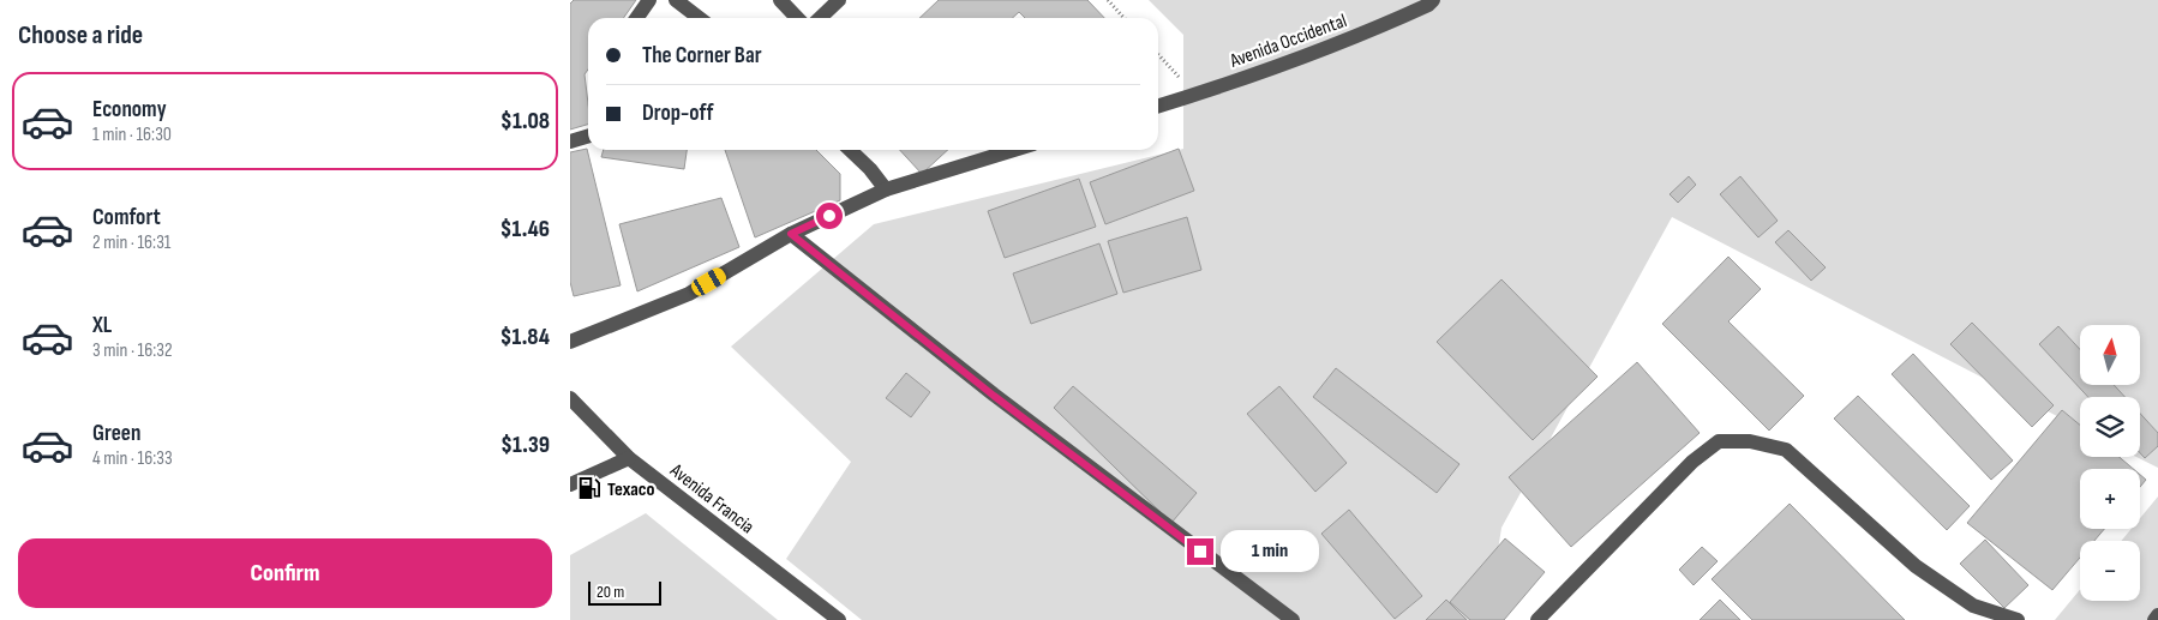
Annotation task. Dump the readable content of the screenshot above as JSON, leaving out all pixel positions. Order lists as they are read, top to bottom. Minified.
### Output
{"streets":{"street":["Avenida Occidental","Avenida Francia"]},"places":{"fuel station":["Texaco"]},"scale_bar":"20 m","north":"top","page":{"heading":"Choose a ride","banner":["The Corner Bar","Drop-off"],"list":[{"name":"Economy","note":"1 min · 16:30","value":"$1.08"},{"name":"Comfort","note":"2 min · 16:31","value":"$1.46"},{"name":"XL","note":"3 min · 16:32","value":"$1.84"},{"name":"Green","note":"4 min · 16:33","value":"$1.39"}],"map_buttons":["+","−"],"buttons":"Confirm","bubble":"1 min","scale":"20 m"}}
